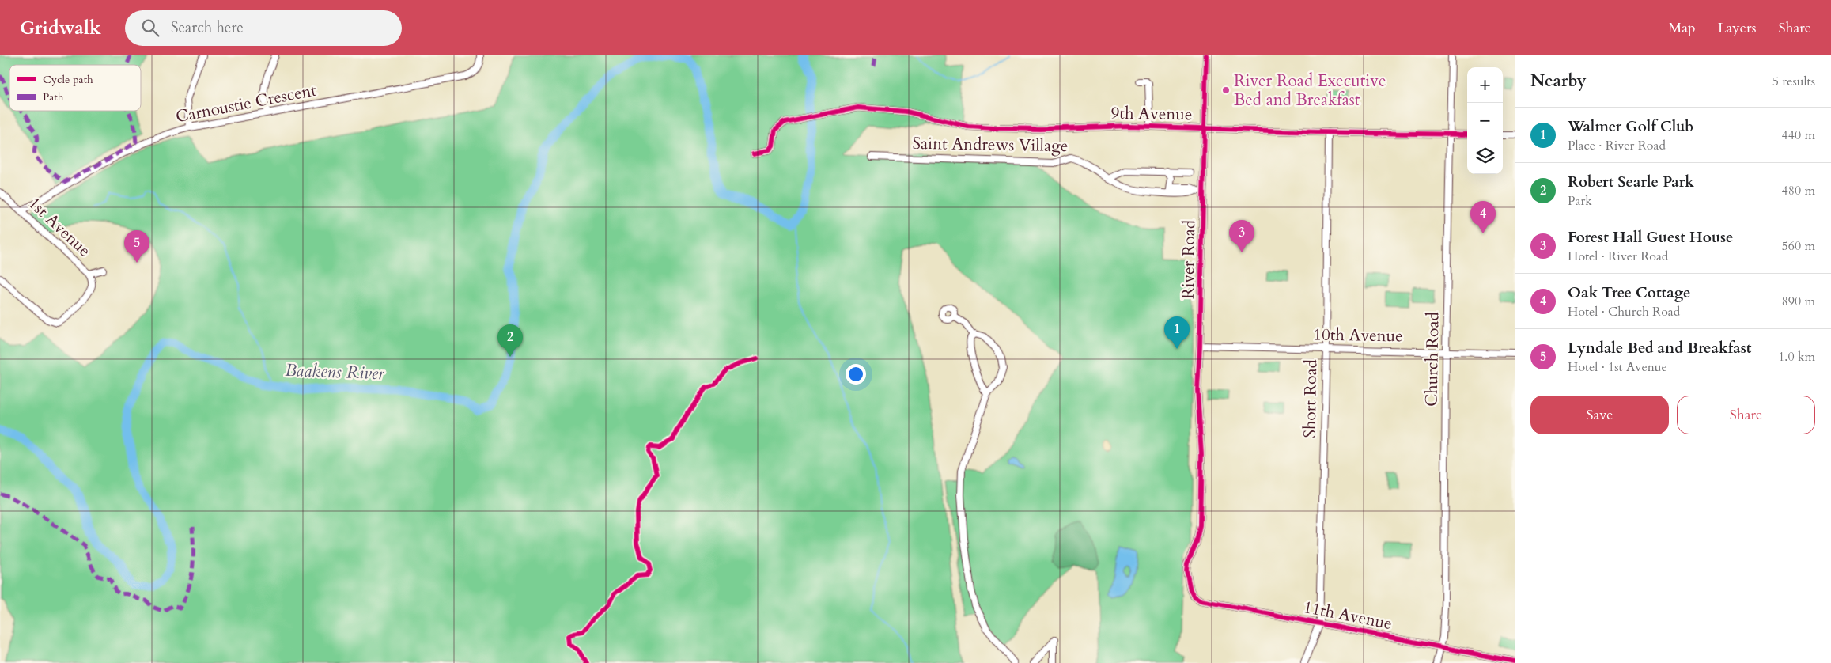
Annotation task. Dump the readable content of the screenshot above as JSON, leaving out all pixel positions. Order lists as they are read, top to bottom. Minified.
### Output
{"streets":{"street":["Carnoustie Crescent","9th Avenue","Saint Andrews Village","1st Avenue","River Road","10th Avenue","Church Road","Short Road","11th Avenue"]},"crossings":[["Carnoustie Crescent","1st Avenue"],["9th Avenue","River Road"],["9th Avenue","Church Road"],["9th Avenue","Short Road"],["Saint Andrews Village","River Road"],["River Road","10th Avenue"],["River Road","11th Avenue"],["10th Avenue","Church Road"],["10th Avenue","Short Road"],["Church Road","11th Avenue"],["Short Road","11th Avenue"]],"water":["Baakens River"],"places":["River Road Executive Bed and Breakfast"],"legend":["Cycle path","Path"],"page":{"header":"Gridwalk","search":"Search here","nav":["Map","Layers","Share"],"heading":["Nearby","5 results"],"map_buttons":["+","−"],"list":[{"mark":"1","name":"Walmer Golf Club","note":"Place · River Road","value":"440 m"},{"mark":"2","name":"Robert Searle Park","note":"Park","value":"480 m"},{"mark":"3","name":"Forest Hall Guest House","note":"Hotel · River Road","value":"560 m"},{"mark":"4","name":"Oak Tree Cottage","note":"Hotel · Church Road","value":"890 m"},{"mark":"5","name":"Lyndale Bed and Breakfast","note":"Hotel · 1st Avenue","value":"1.0 km"}],"pins":["4","3","5","1","2"],"buttons":["Save","Share"]}}
